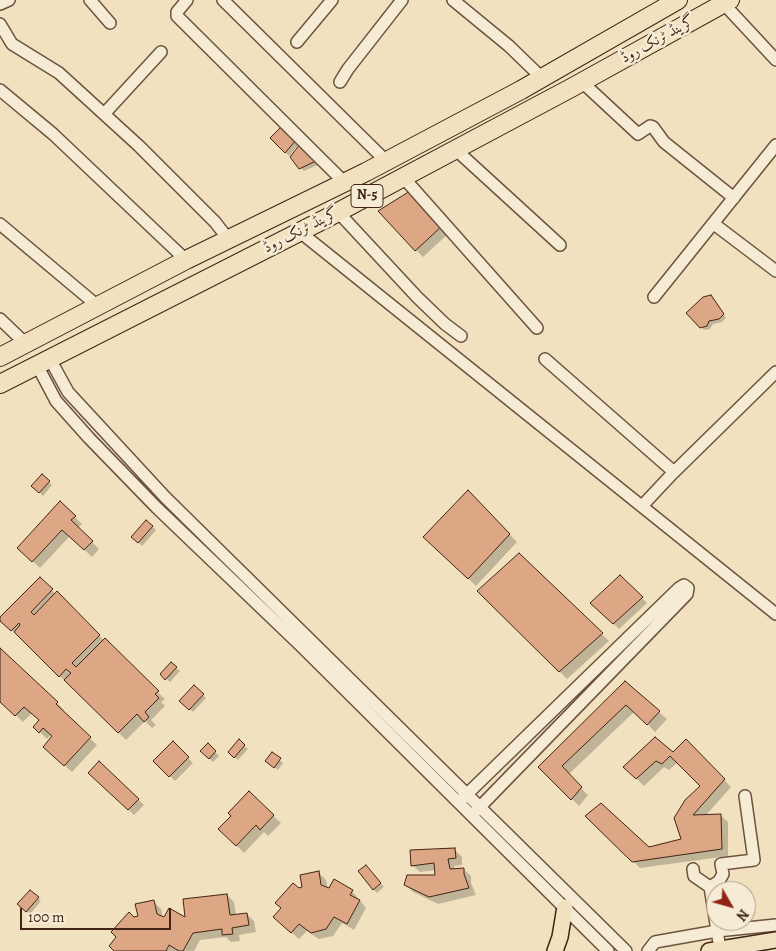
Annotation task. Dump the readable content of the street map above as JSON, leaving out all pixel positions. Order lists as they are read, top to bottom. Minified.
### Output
{"streets":{"highway":["گرینڈ ٹرنک روڈ","N-5"]},"scale_bar":"100 m","north":"bottom right"}
